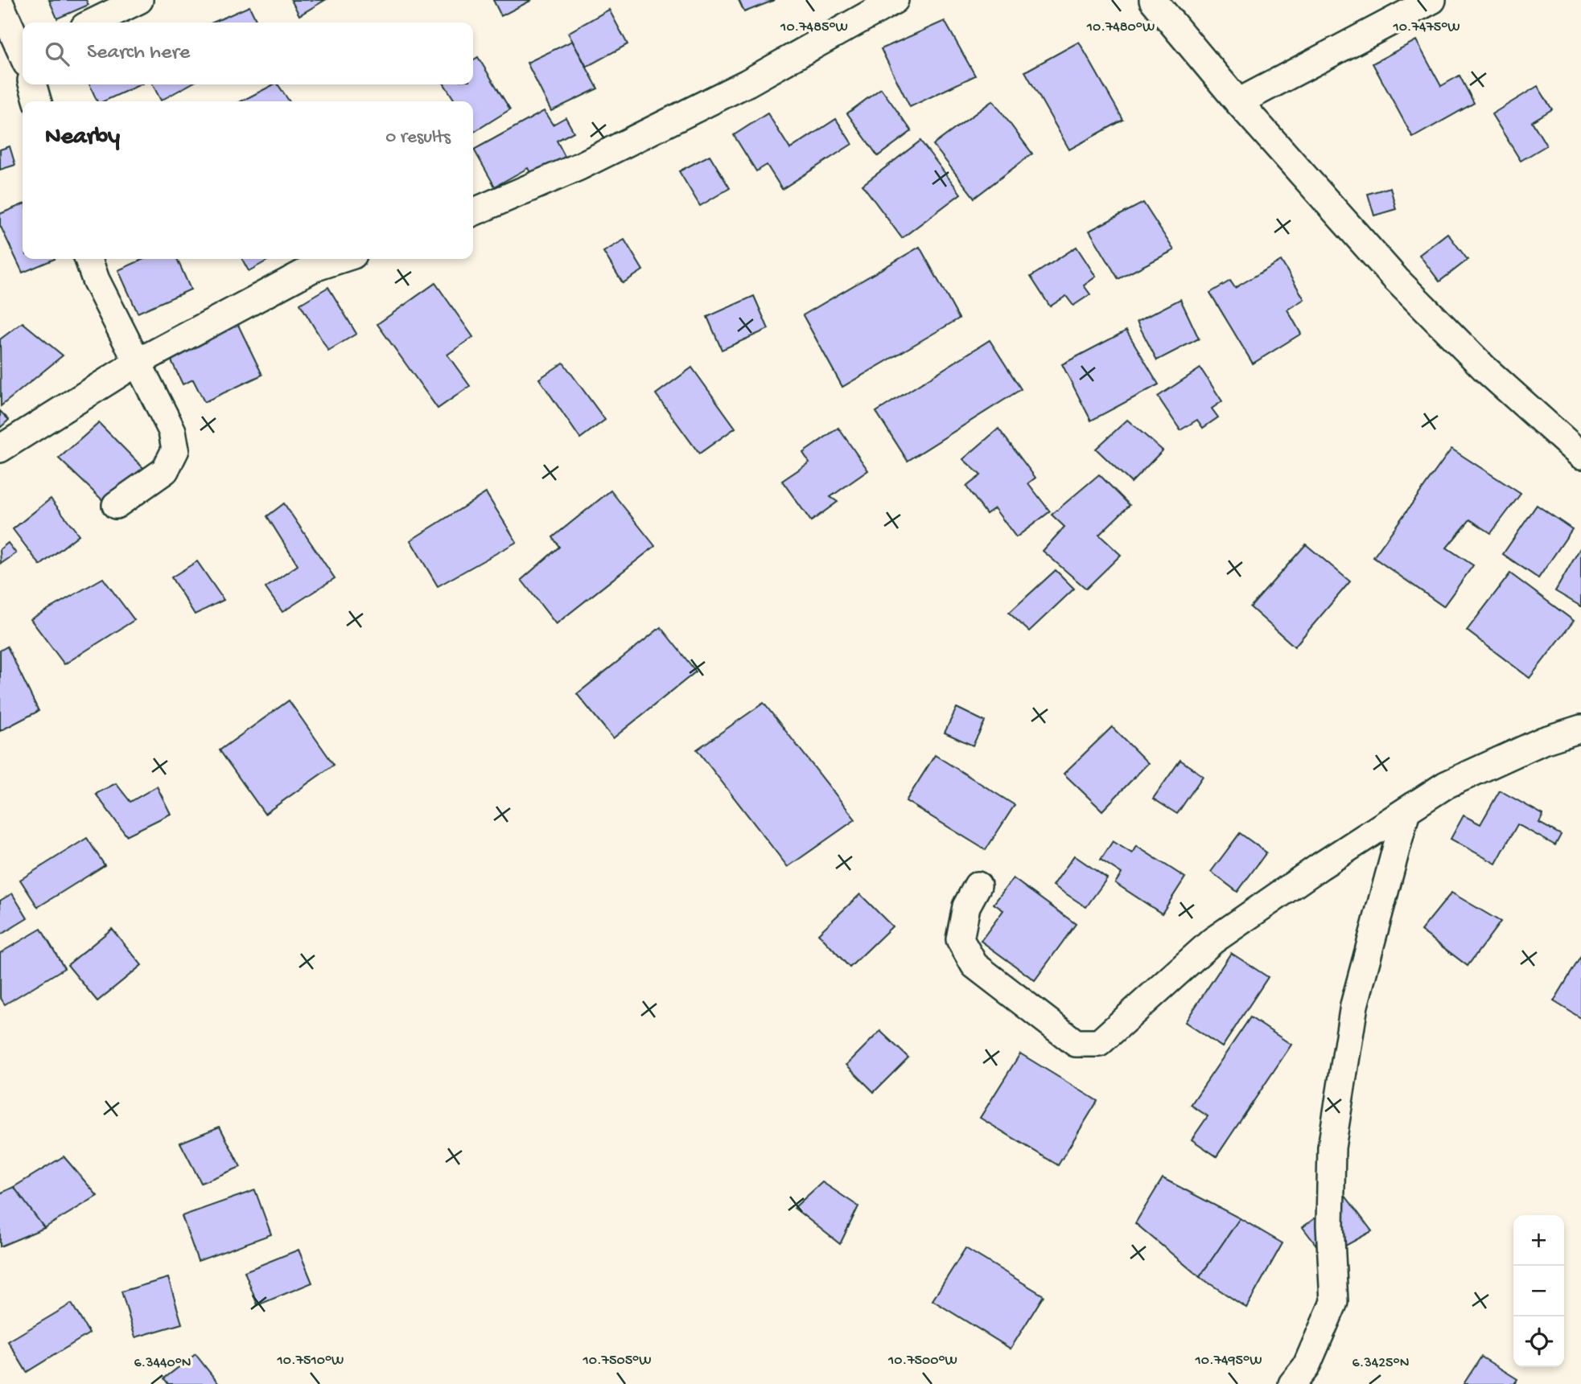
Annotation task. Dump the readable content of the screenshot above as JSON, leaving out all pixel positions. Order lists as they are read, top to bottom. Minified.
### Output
{"page":{"search":"Search here","heading":["Nearby","0 results"],"map_buttons":["+","−"]},"coordinates":["10.7485°W","10.7480°W","10.7475°W","10.7510°W","10.7505°W","10.7500°W","10.7495°W","6.3440°N","6.3425°N"]}
